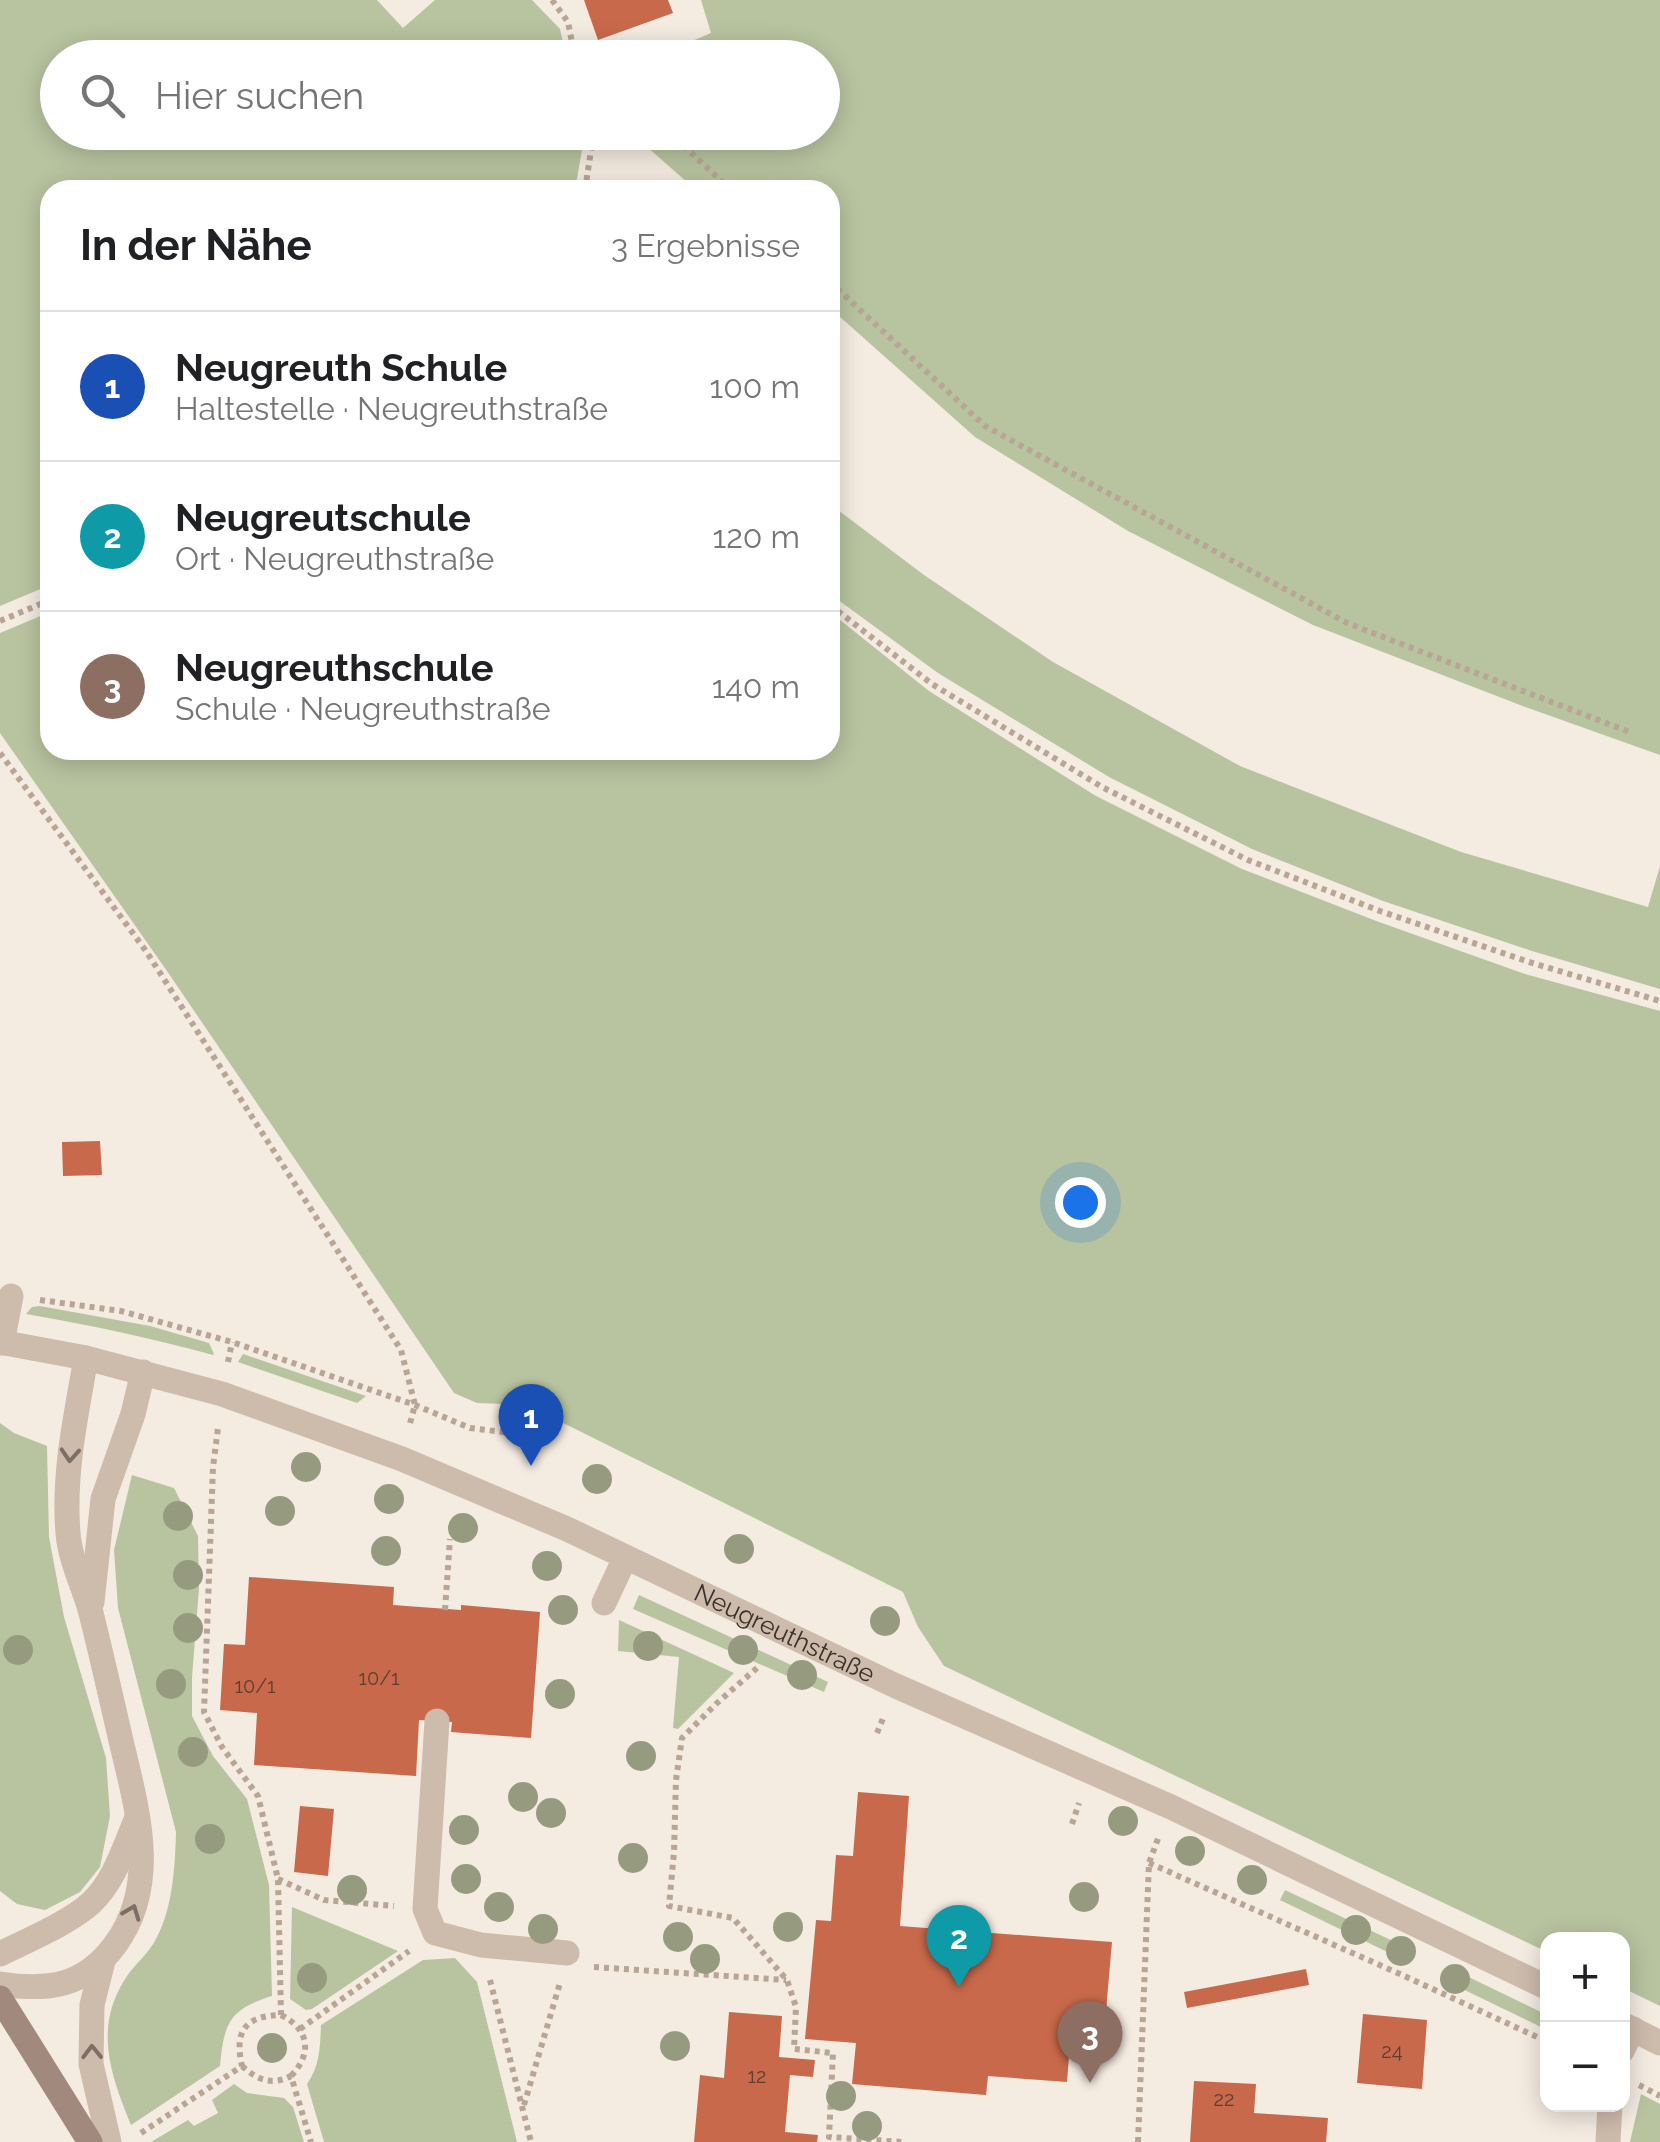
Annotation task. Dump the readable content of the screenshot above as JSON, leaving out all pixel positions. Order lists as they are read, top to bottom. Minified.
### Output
{"streets":{"street":["Neugreuthstraße"]},"house_numbers":["10/1","10/1","24","12","22"],"page":{"search":"Hier suchen","heading":["In der Nähe","3 Ergebnisse"],"list":[{"mark":"1","name":"Neugreuth Schule","note":"Haltestelle · Neugreuthstraße","value":"100 m"},{"mark":"2","name":"Neugreutschule","note":"Ort · Neugreuthstraße","value":"120 m"},{"mark":"3","name":"Neugreuthschule","note":"Schule · Neugreuthstraße","value":"140 m"}],"pins":["1","2","3"],"map_buttons":["+","−"]}}
